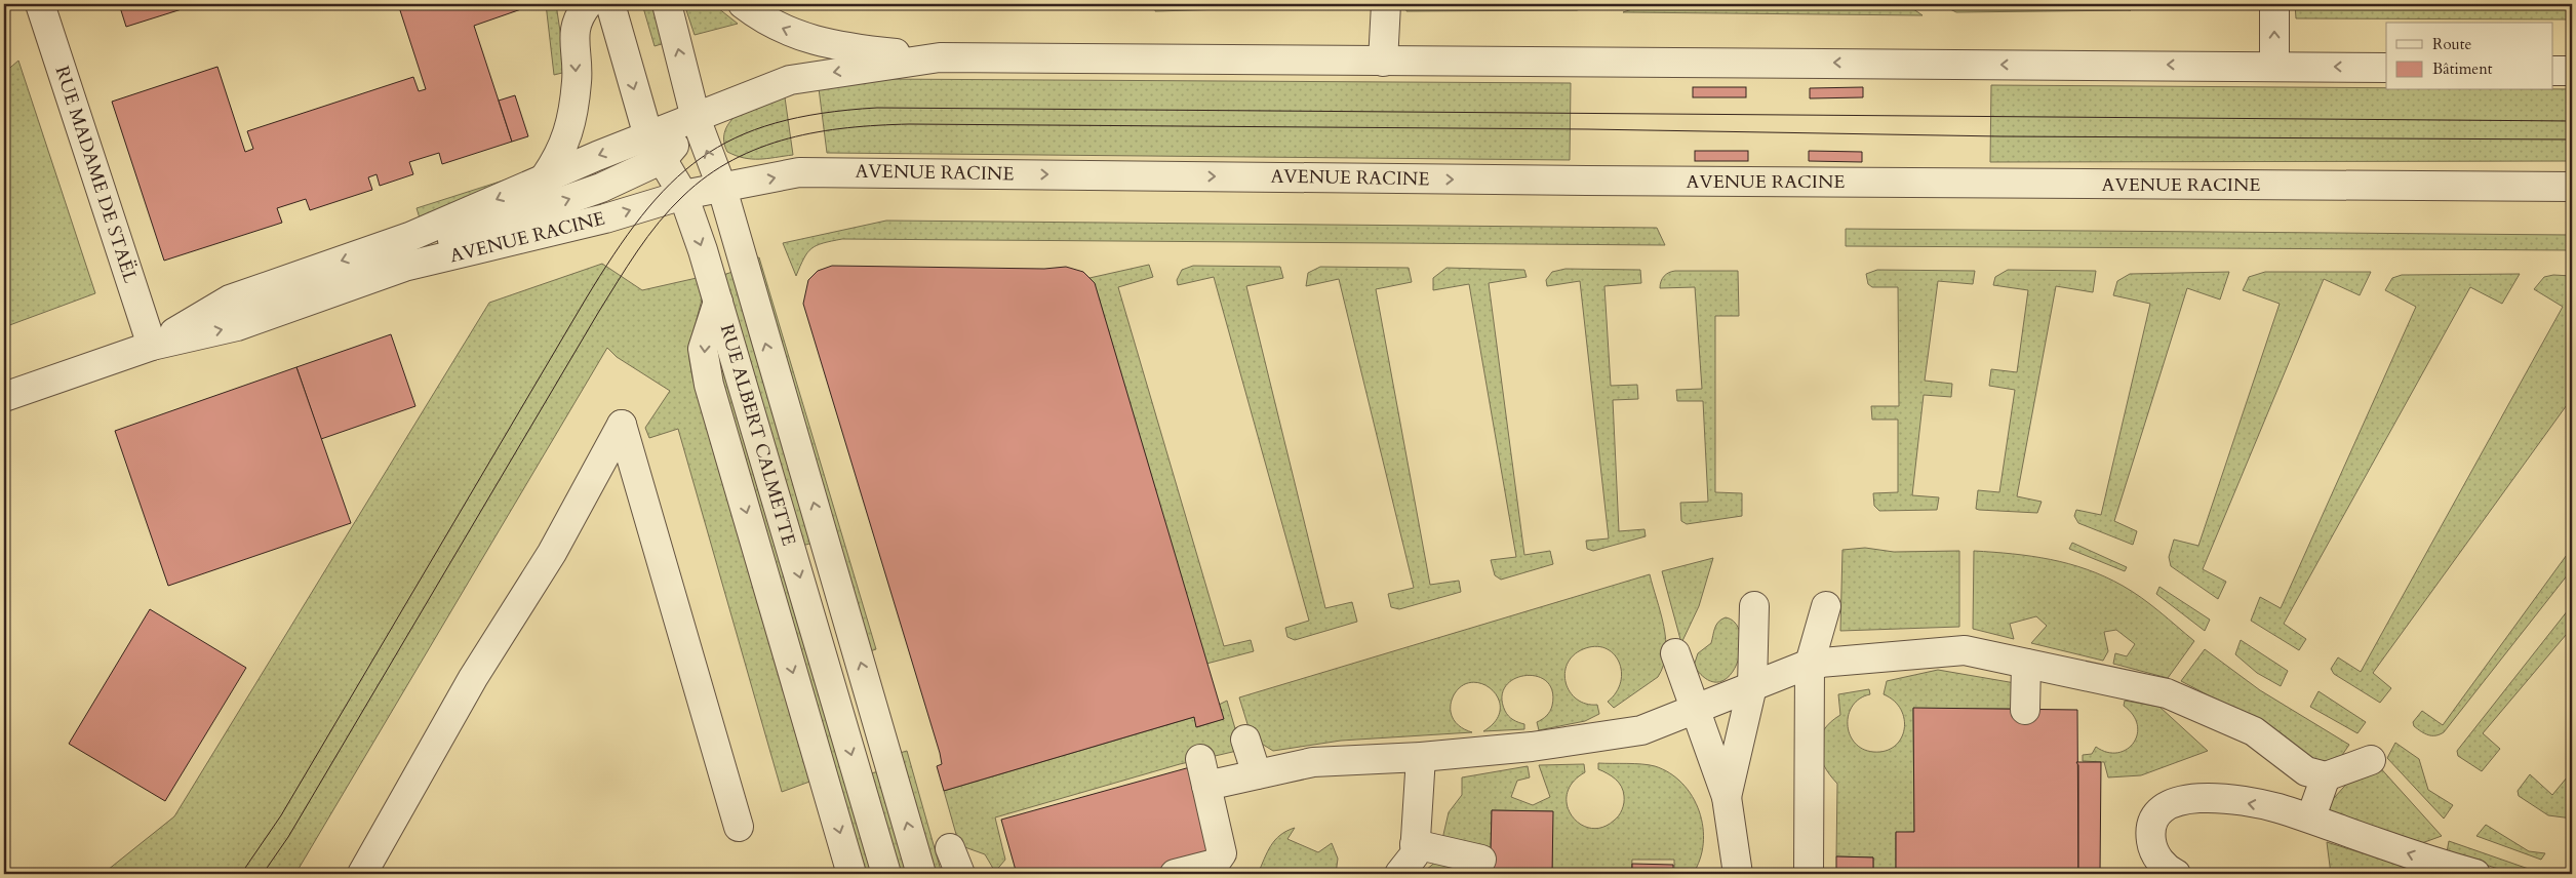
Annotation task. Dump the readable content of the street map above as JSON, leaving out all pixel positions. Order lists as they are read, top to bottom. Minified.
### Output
{"streets":{"street":["AVENUE RACINE","RUE MADAME DE STAËL","RUE ALBERT CALMETTE"]},"crossings":[["AVENUE RACINE","RUE MADAME DE STAËL"],["AVENUE RACINE","RUE ALBERT CALMETTE"]],"legend":["Route","Bâtiment"]}
